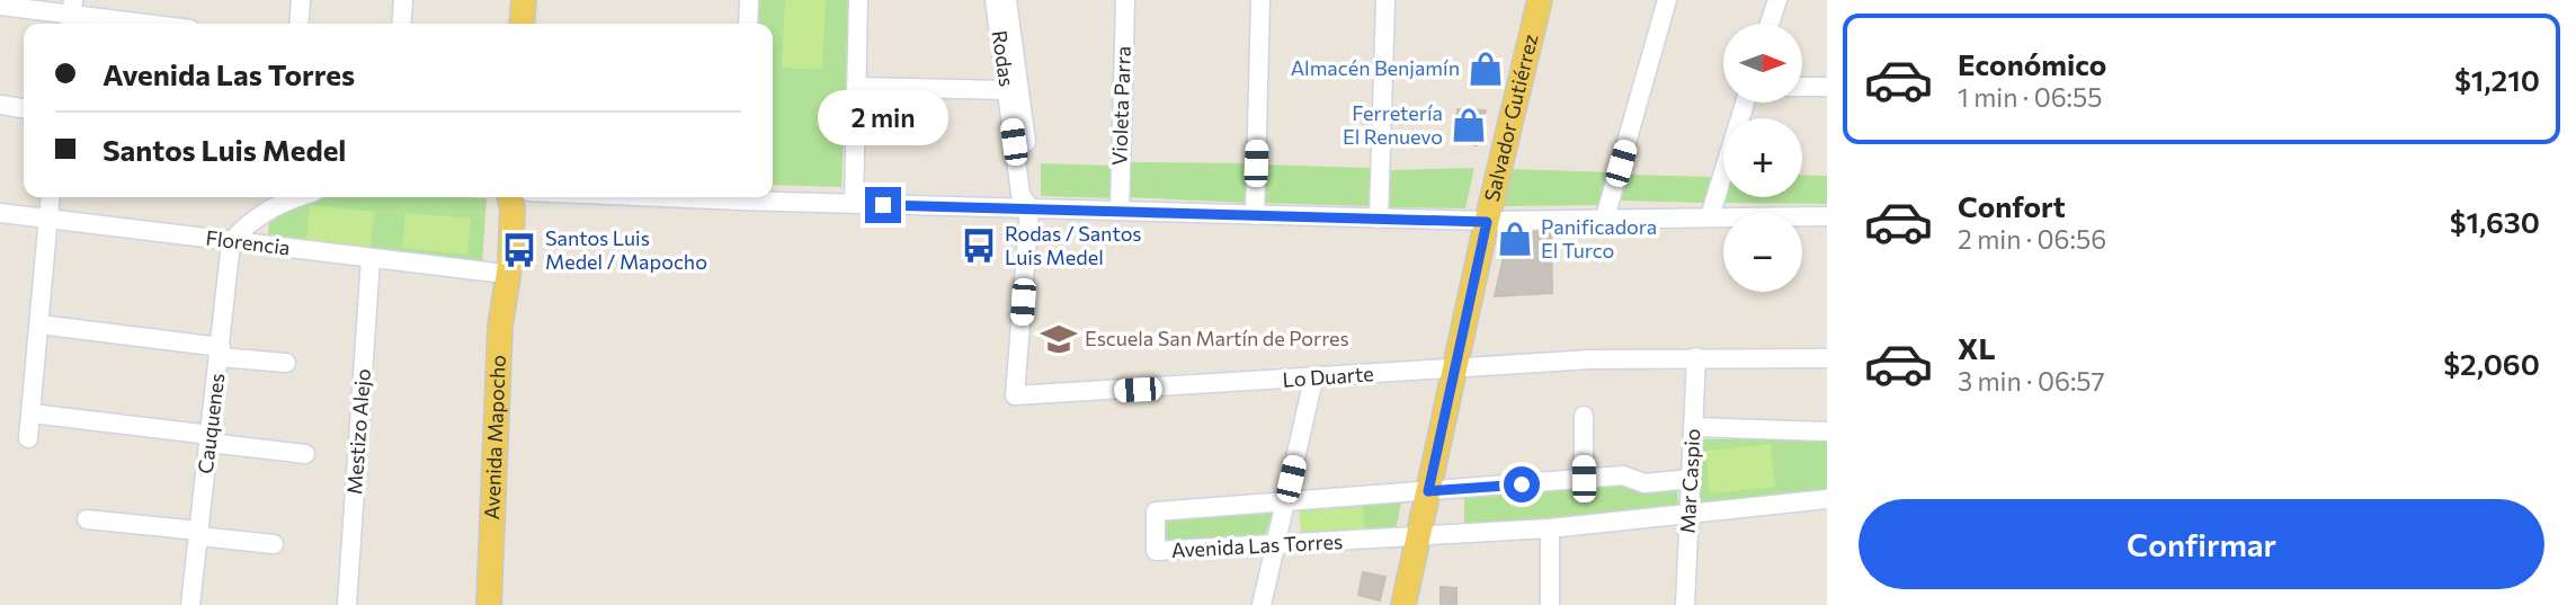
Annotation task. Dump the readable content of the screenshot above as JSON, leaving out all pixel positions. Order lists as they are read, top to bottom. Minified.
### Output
{"streets":{"main road":["Salvador Gutiérrez","Avenida Mapocho"],"street":["Rodas","Violeta Parra","Florencia","Lo Duarte","Cauquenes","Mestizo Alejo","Mar Caspio","Avenida Las Torres"]},"crossings":[["Rodas","Lo Duarte"],["Salvador Gutiérrez","Lo Duarte"],["Salvador Gutiérrez","Avenida Las Torres"],["Florencia","Cauquenes"],["Florencia","Mestizo Alejo"],["Florencia","Avenida Mapocho"],["Lo Duarte","Mar Caspio"],["Mar Caspio","Avenida Las Torres"]],"places":{"shop":["Almacén Benjamín","Ferretería El Renuevo","Panificadora El Turco"],"bus stop":["Rodas / Santos Luis Medel","Santos Luis Medel / Mapocho"],"school or university":["Escuela San Martín de Porres"]},"north":"right","page":{"list":[{"name":"Económico","note":"1 min · 06:55","value":"$1,210"},{"name":"Confort","note":"2 min · 06:56","value":"$1,630"},{"name":"XL","note":"3 min · 06:57","value":"$2,060"}],"map_buttons":["+","−"],"banner":["Avenida Las Torres","Santos Luis Medel"],"bubble":"2 min","buttons":"Confirmar"}}
